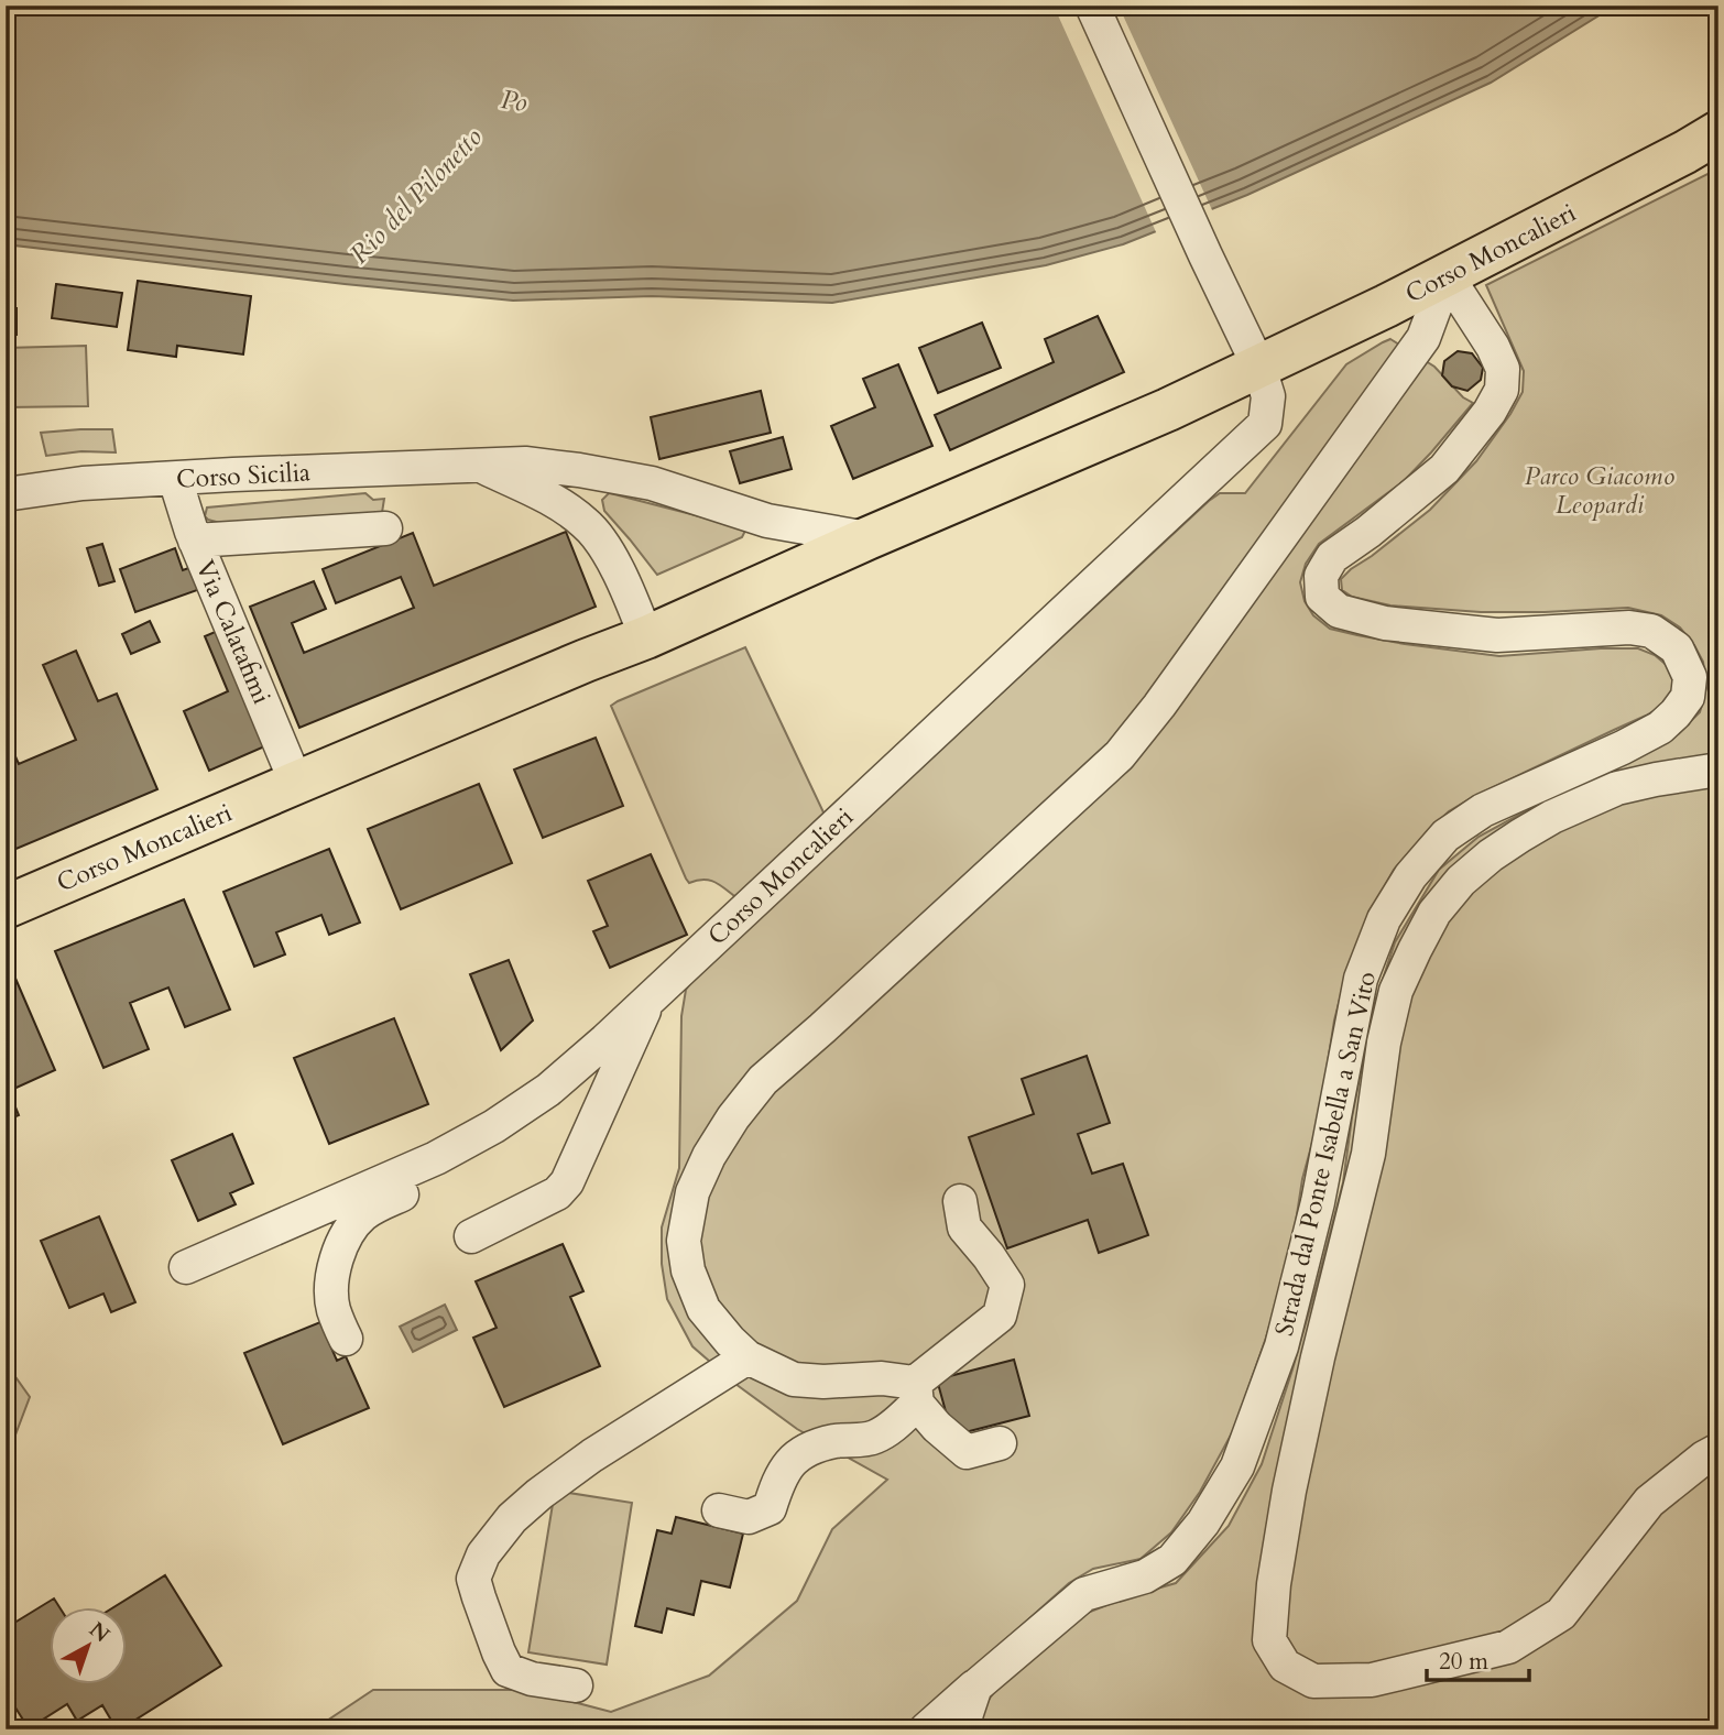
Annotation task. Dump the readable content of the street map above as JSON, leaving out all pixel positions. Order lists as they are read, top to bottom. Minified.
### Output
{"streets":{"main road":["Corso Moncalieri"],"street":["Corso Sicilia","Via Calatafimi","Strada dal Ponte Isabella a San Vito"]},"crossings":[["Corso Moncalieri","Corso Sicilia"],["Corso Moncalieri","Via Calatafimi"],["Corso Moncalieri","Strada dal Ponte Isabella a San Vito"],["Corso Sicilia","Via Calatafimi"]],"water":["Po","Rio del Pilonetto"],"parks":["Parco Giacomo Leopardi"],"scale_bar":"20 m","north":"top right"}
